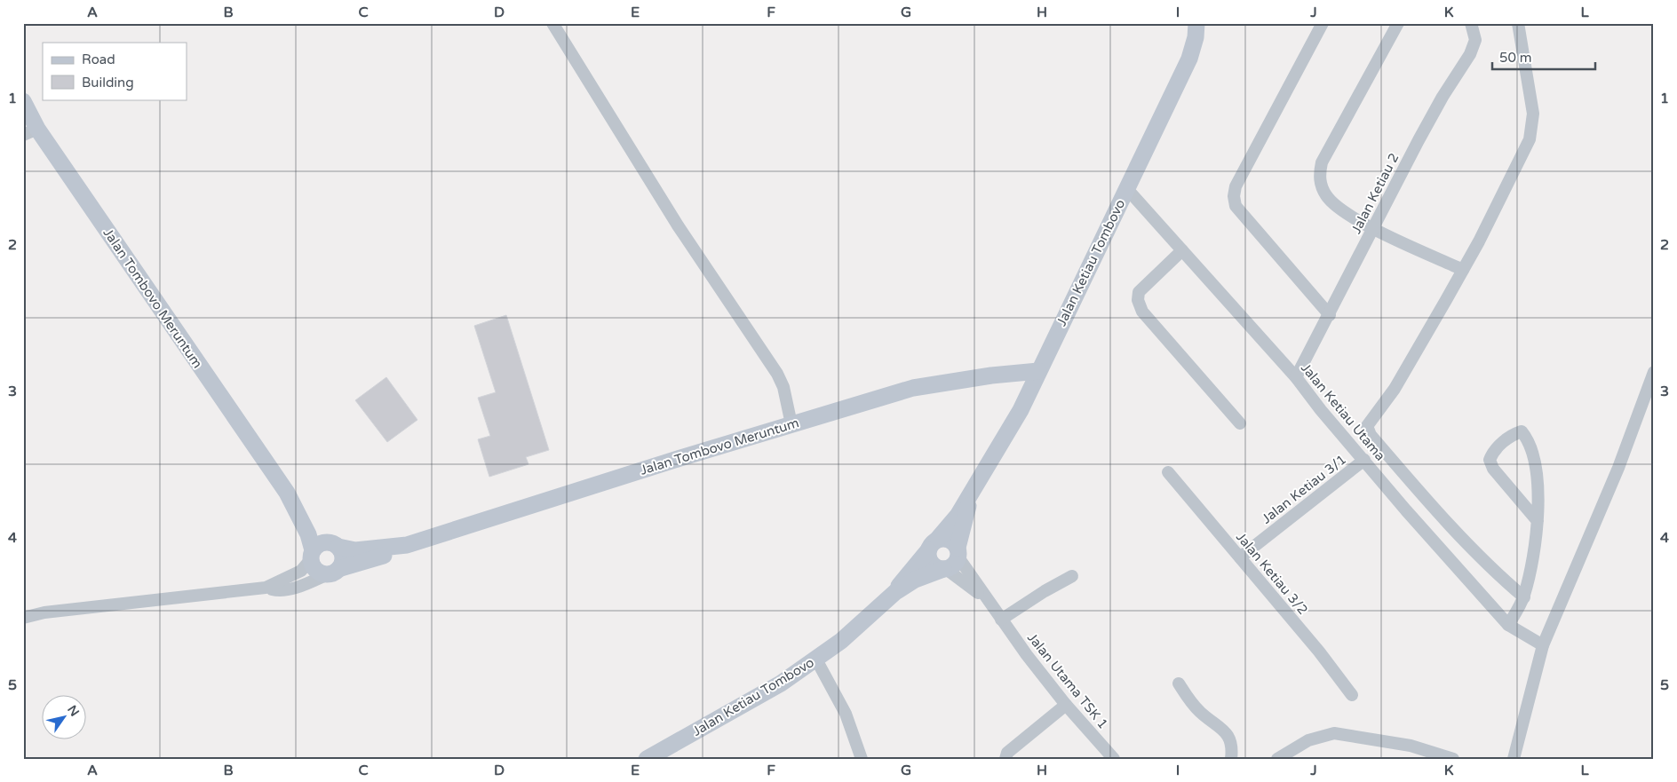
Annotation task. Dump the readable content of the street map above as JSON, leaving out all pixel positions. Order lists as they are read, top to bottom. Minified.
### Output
{"streets":{"street":["Jalan Ketiau 2","Jalan Ketiau Tombovo","Jalan Tombovo Meruntum","Jalan Ketiau Utama","Jalan Ketiau 3/1","Jalan Ketiau 3/2","Jalan Utama TSK 1"]},"crossings":[["Jalan Ketiau 2","Jalan Ketiau Utama"],["Jalan Ketiau Tombovo","Jalan Tombovo Meruntum"],["Jalan Ketiau Tombovo","Jalan Ketiau Utama"],["Jalan Ketiau Tombovo","Jalan Utama TSK 1"],["Jalan Ketiau Utama","Jalan Ketiau 3/1"],["Jalan Ketiau 3/1","Jalan Ketiau 3/2"]],"legend":["Road","Building"],"scale_bar":"50 m","north":"top right","grid":{"columns":["A","B","C","D","E","F","G","H","I","J","K","L"],"rows":["1","2","3","4","5"]}}
